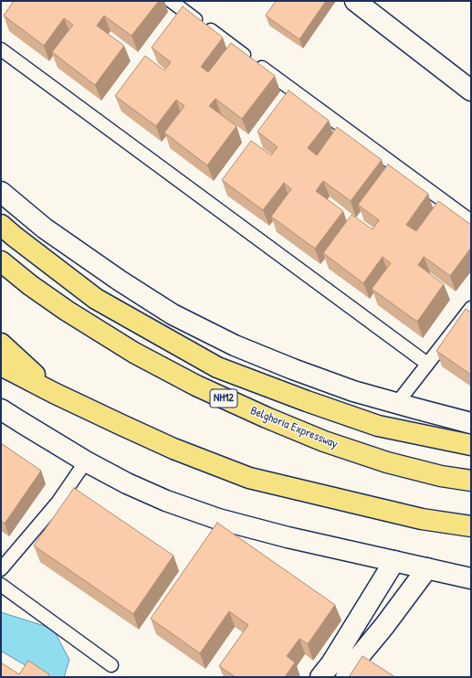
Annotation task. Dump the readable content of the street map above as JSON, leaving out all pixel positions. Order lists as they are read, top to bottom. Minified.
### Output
{"streets":{"highway":["NH12","Belghoria Expressway"]}}
